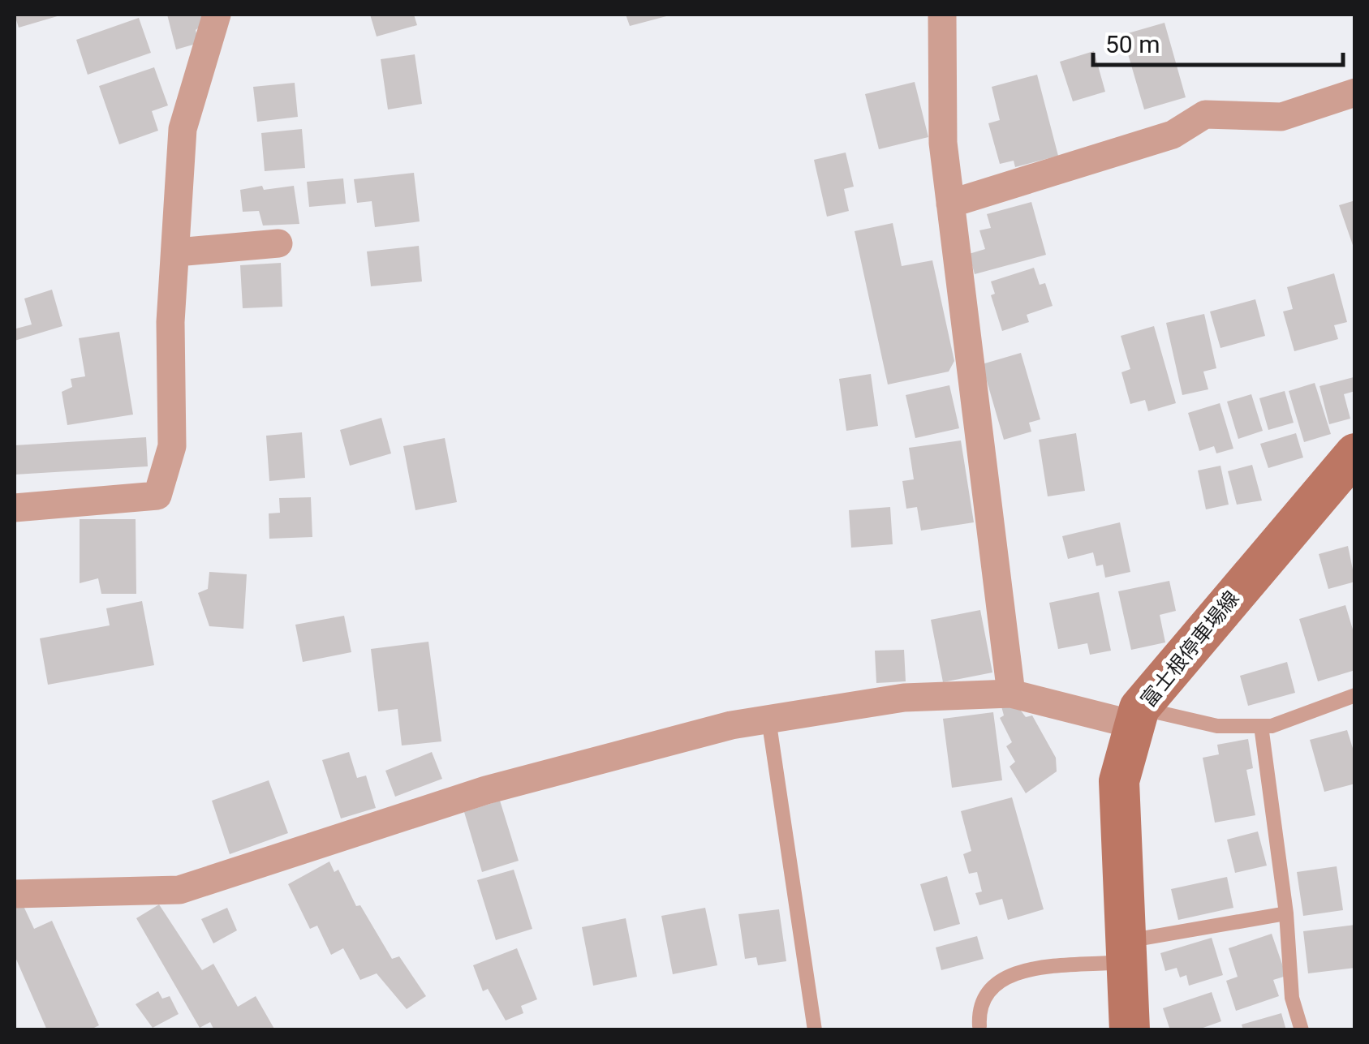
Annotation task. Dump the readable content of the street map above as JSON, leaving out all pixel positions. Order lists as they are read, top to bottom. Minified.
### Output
{"streets":{"main road":["富士根停車場線"]},"scale_bar":"50 m"}
